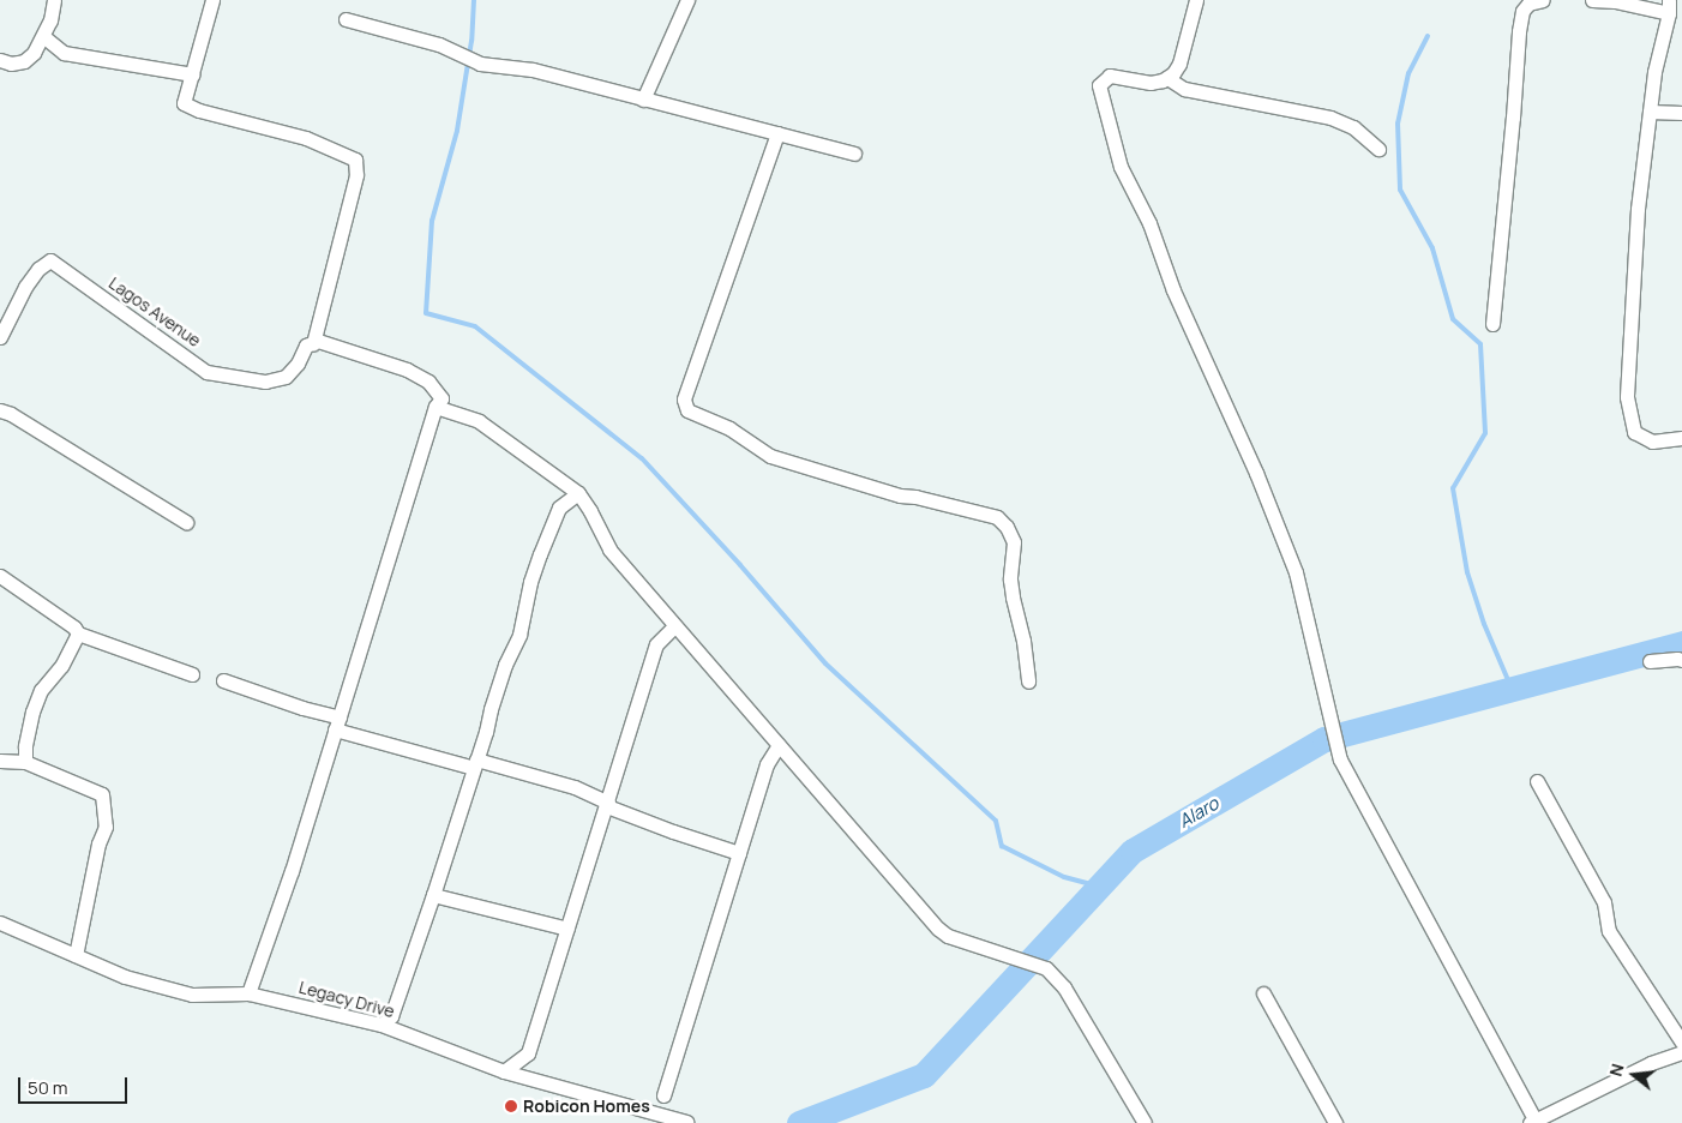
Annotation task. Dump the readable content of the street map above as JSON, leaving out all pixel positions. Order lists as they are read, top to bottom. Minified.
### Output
{"streets":{"street":["Lagos Avenue","Legacy Drive"]},"water":["Alaro"],"places":["Robicon Homes"],"scale_bar":"50 m","north":"left"}
